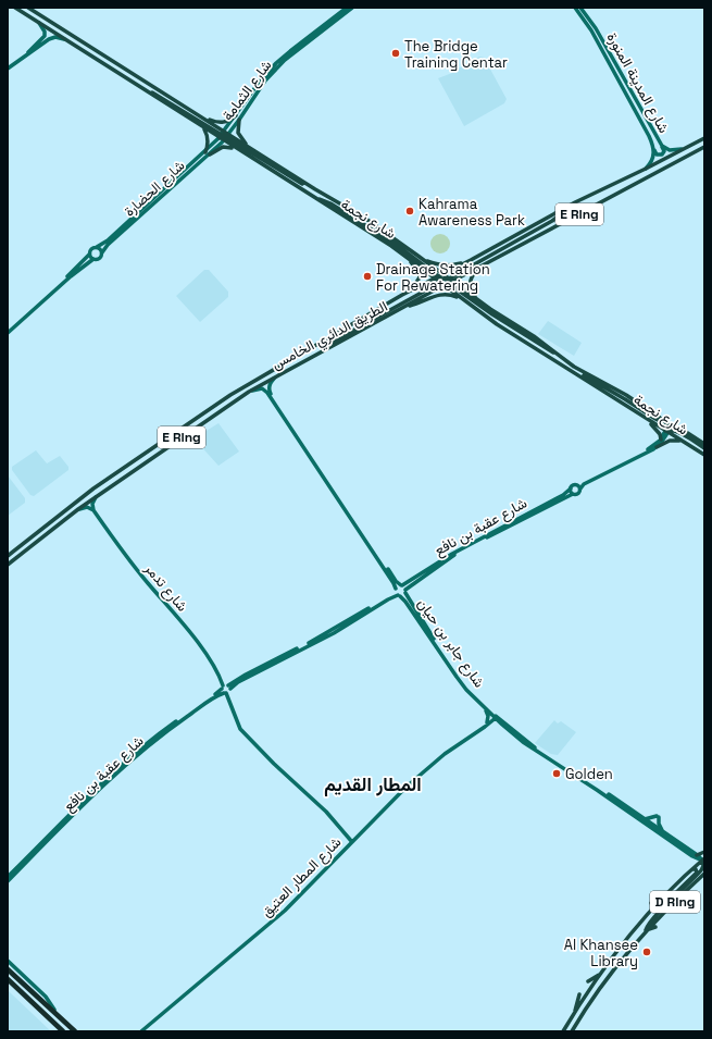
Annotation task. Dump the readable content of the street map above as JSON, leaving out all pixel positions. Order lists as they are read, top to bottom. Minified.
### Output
{"streets":{"main road":["E Ring","شارع نجمة","الطريق الدائري الخامس","D Ring"],"street":["شارع المدينة المنورة","شارع الثمامة","شارع الحضارة","شارع عقبة بن نافع","شارع تدمر","شارع جابر بن حيان","شارع المطار العتيق"]},"crossings":[["شارع المدينة المنورة","الطريق الدائري الخامس"],["شارع الثمامة","شارع الحضارة"],["شارع الثمامة","شارع نجمة"],["شارع الحضارة","شارع نجمة"],["شارع نجمة","الطريق الدائري الخامس"],["الطريق الدائري الخامس","شارع جابر بن حيان"],["شارع عقبة بن نافع","شارع تدمر"],["شارع عقبة بن نافع","شارع جابر بن حيان"],["شارع تدمر","شارع المطار العتيق"],["شارع جابر بن حيان","شارع المطار العتيق"],["شارع جابر بن حيان","D Ring"]],"districts":["المطار القديم"],"places":["The Bridge Training Centar","Kahrama Awareness Park","Drainage Station For Rewatering","Golden","Al Khansee Library"]}
